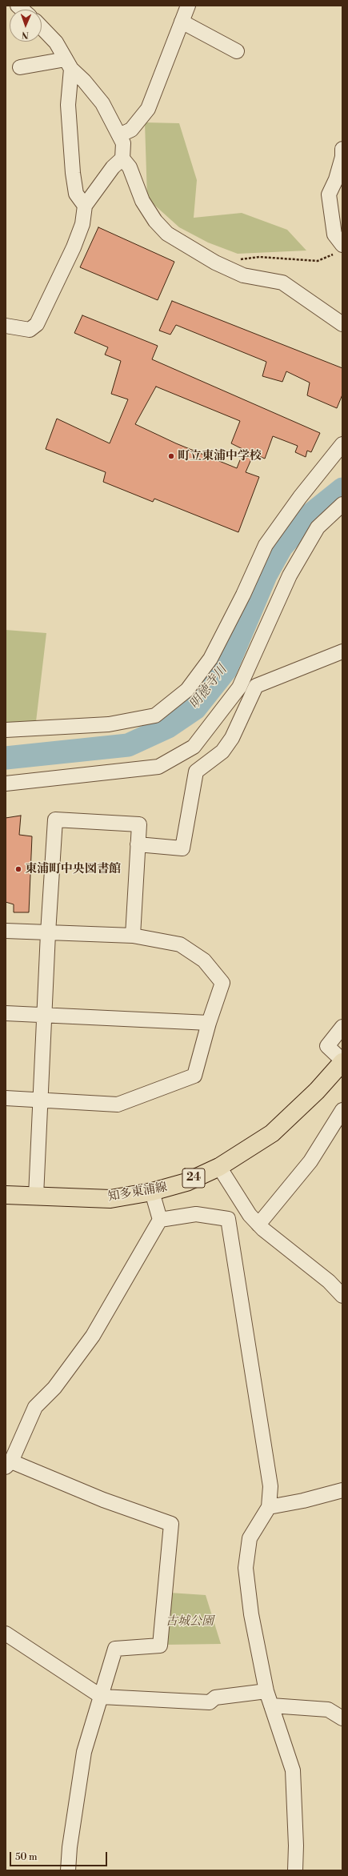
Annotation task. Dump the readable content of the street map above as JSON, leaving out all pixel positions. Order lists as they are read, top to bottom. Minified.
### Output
{"streets":{"main road":["24","知多東浦線"]},"water":["明徳寺川"],"parks":["古城公園"],"places":["町立東浦中学校","東浦町中央図書館"],"scale_bar":"50 m","north":"bottom"}
